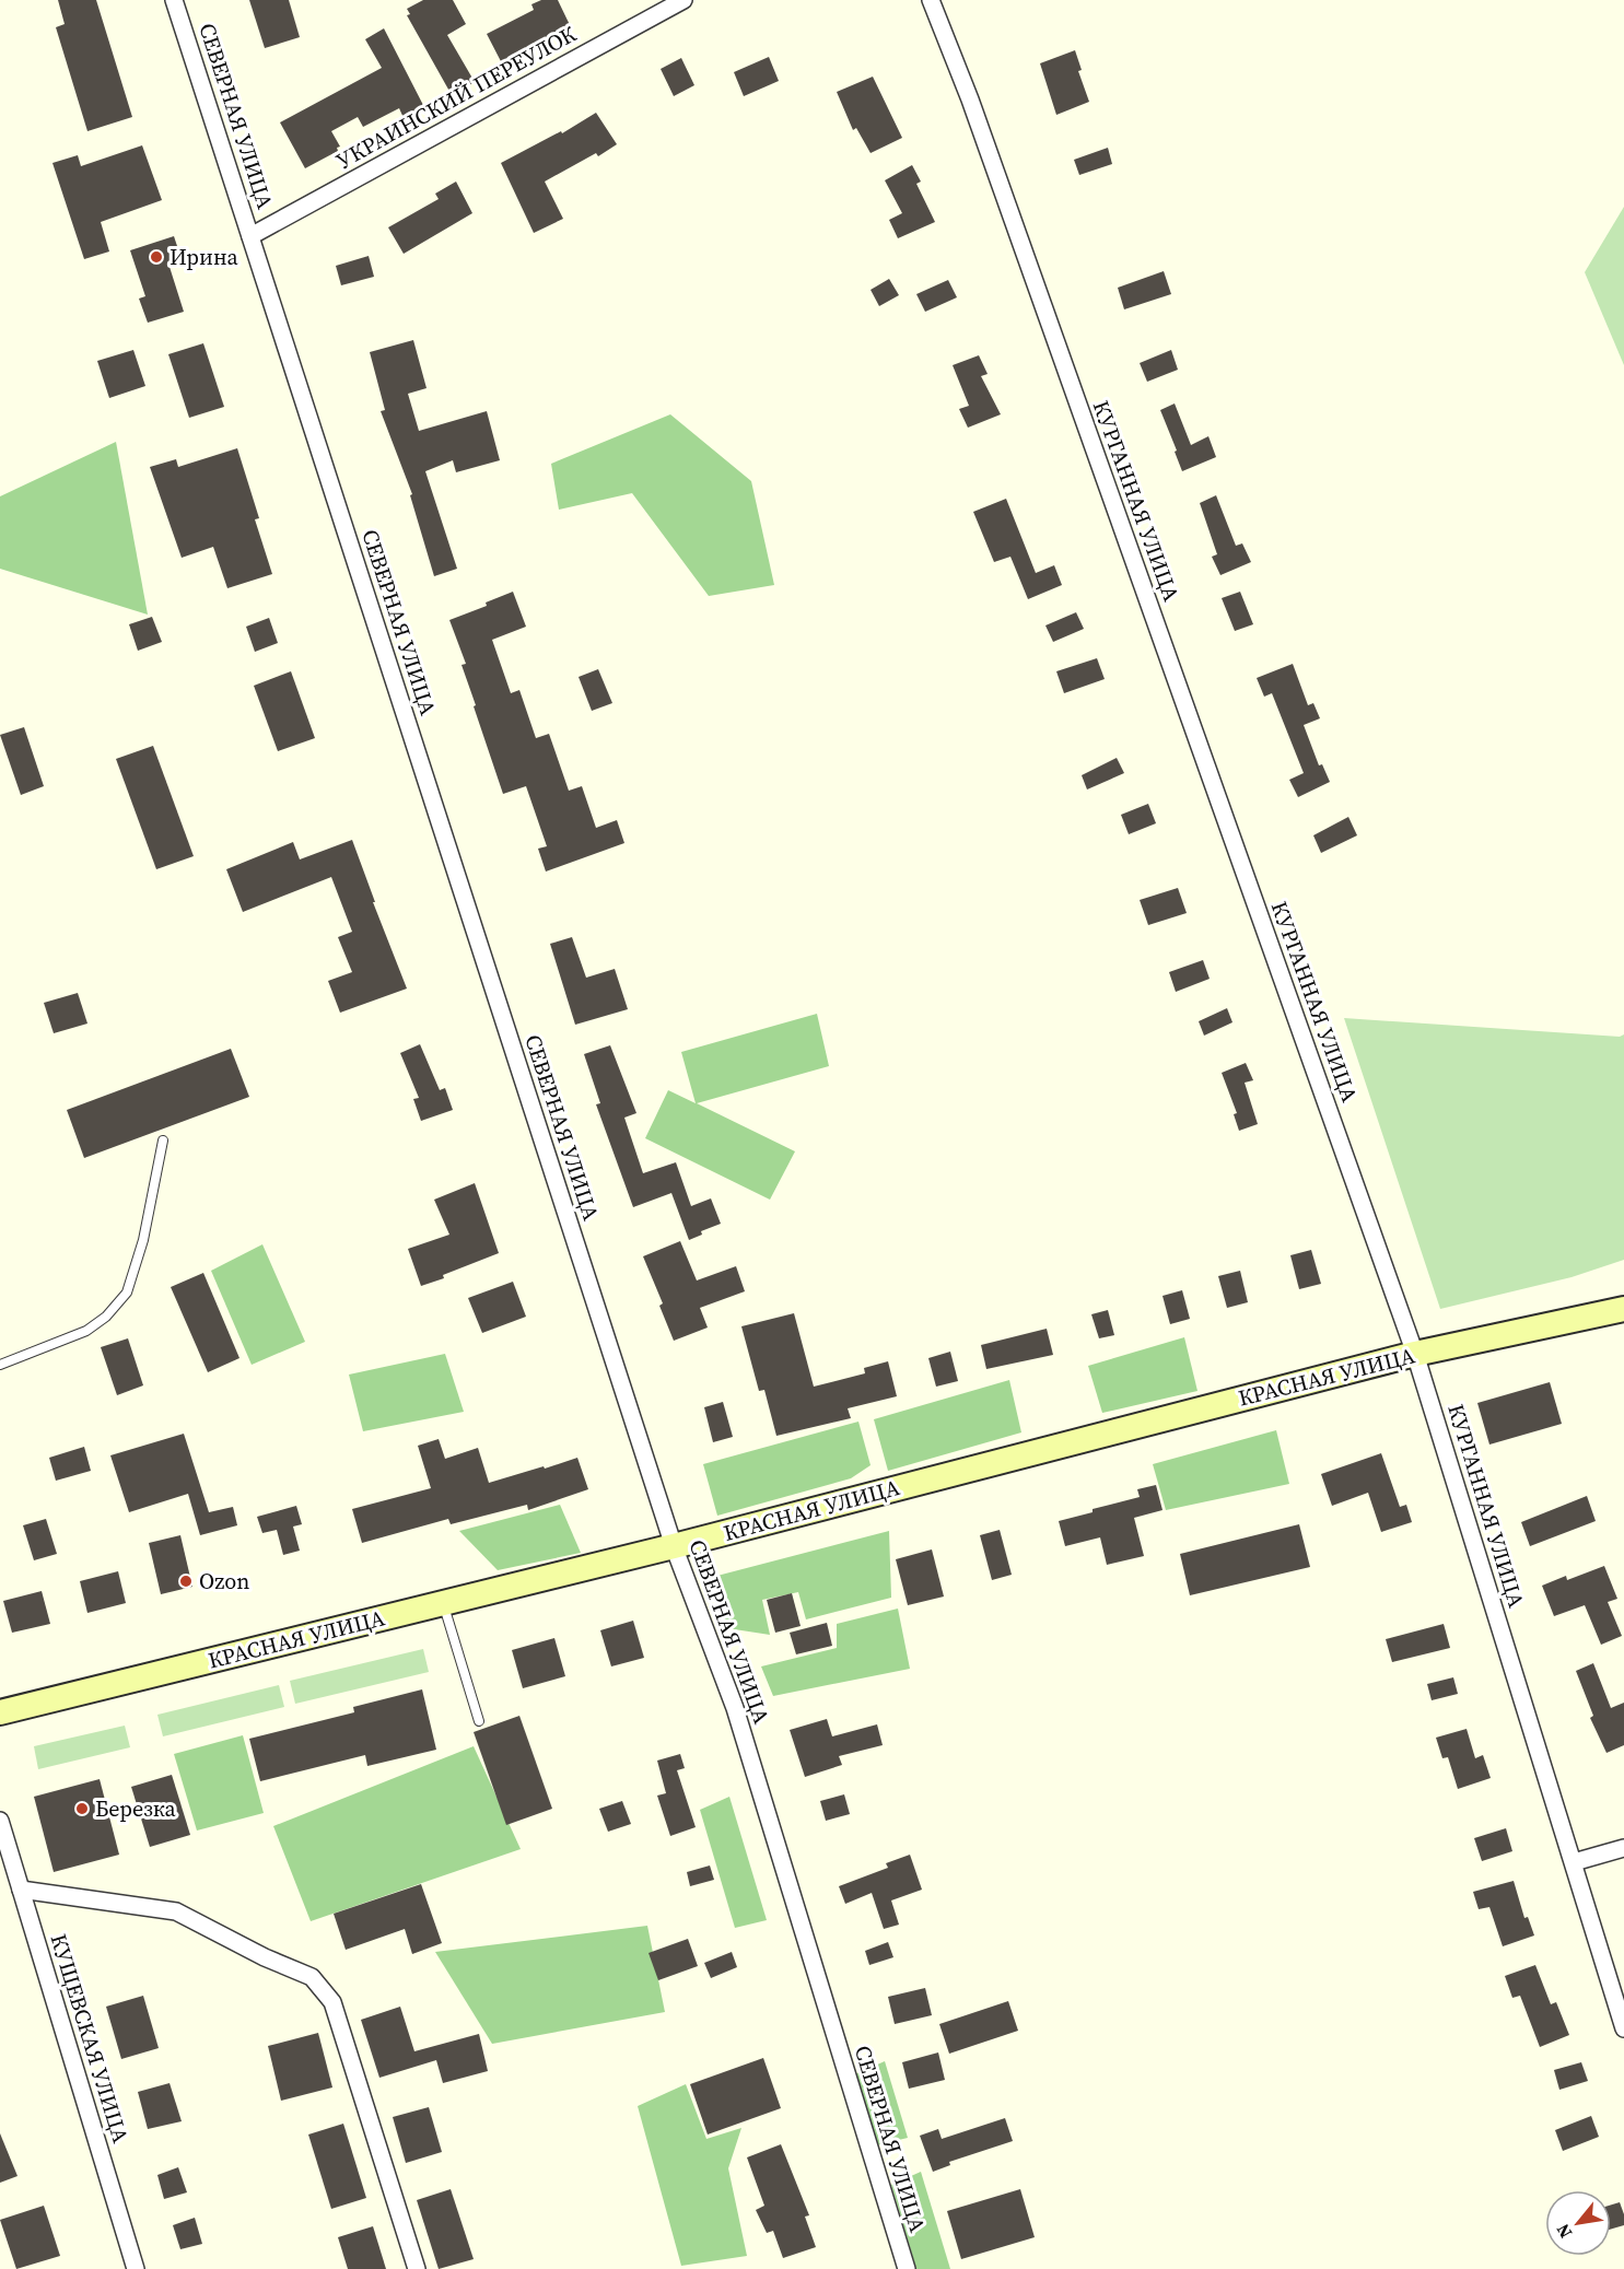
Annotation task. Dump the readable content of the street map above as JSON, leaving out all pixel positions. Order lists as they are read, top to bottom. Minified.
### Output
{"streets":{"street":["УКРАИНСКИЙ ПЕРЕУЛОК","СЕВЕРНАЯ УЛИЦА","КУРГАННАЯ УЛИЦА","КРАСНАЯ УЛИЦА","КУЩЕВСКАЯ УЛИЦА"]},"crossings":[["УКРАИНСКИЙ ПЕРЕУЛОК","СЕВЕРНАЯ УЛИЦА"],["СЕВЕРНАЯ УЛИЦА","КРАСНАЯ УЛИЦА"],["КУРГАННАЯ УЛИЦА","КРАСНАЯ УЛИЦА"]],"places":["Ирина","Ozon","Березка"],"north":"bottom left"}
